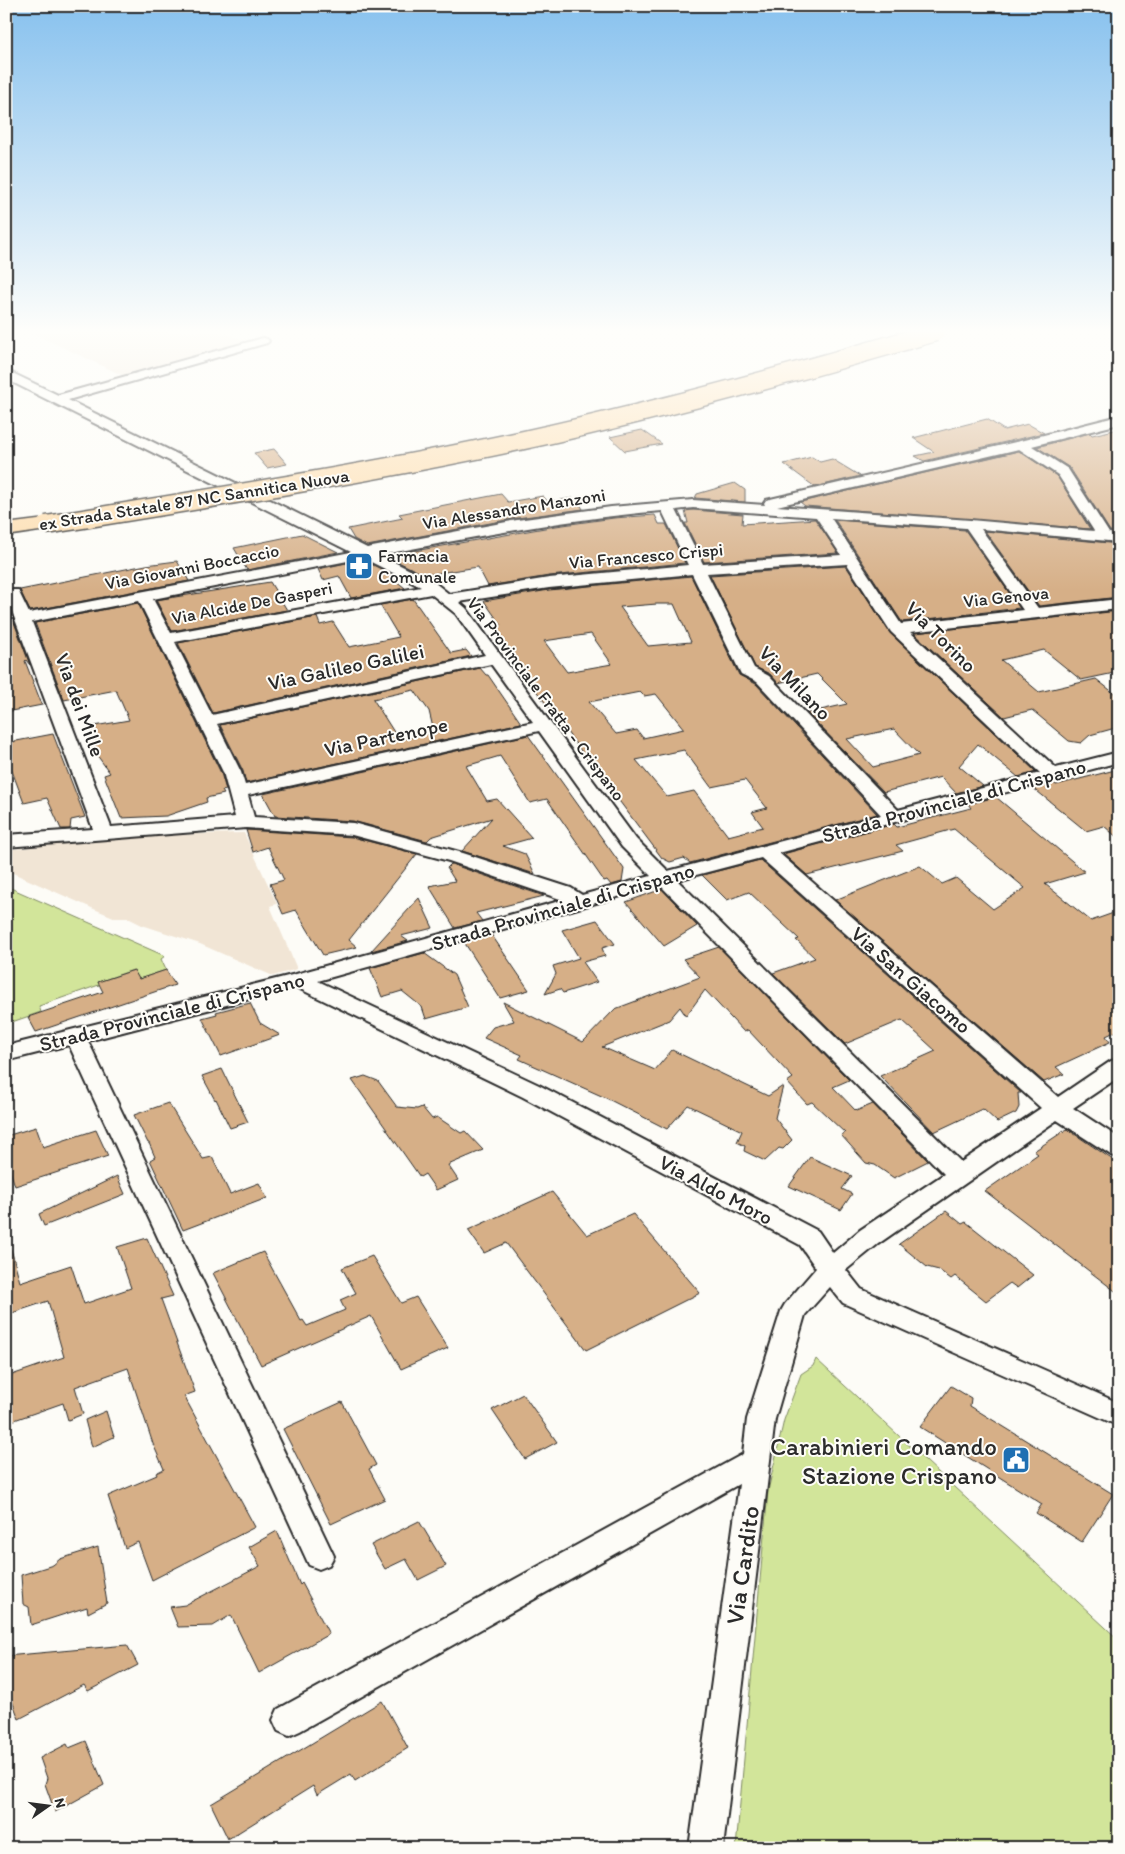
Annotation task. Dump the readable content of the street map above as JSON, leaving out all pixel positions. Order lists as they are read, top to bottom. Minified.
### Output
{"streets":{"highway":["ex Strada Statale 87 NC Sannitica Nuova"],"street":["Via Alessandro Manzoni","Via Francesco Crispi","Via Giovanni Boccaccio","Via Genova","Via Alcide De Gasperi","Via Torino","Via Galileo Galilei","Via Milano","Via Provinciale Fratta - Crispano","Via dei Mille","Via Partenope","Strada Provinciale di Crispano","Via San Giacomo","Via Aldo Moro","Via Cardito"]},"crossings":[["Via Alessandro Manzoni","Via Giovanni Boccaccio"],["Via Alessandro Manzoni","Via Torino"],["Via Alessandro Manzoni","Via Milano"],["Via Alessandro Manzoni","Via Provinciale Fratta - Crispano"],["Via Francesco Crispi","Via Alcide De Gasperi"],["Via Francesco Crispi","Via Torino"],["Via Francesco Crispi","Via Milano"],["Via Francesco Crispi","Via Provinciale Fratta - Crispano"],["Via Giovanni Boccaccio","Via Provinciale Fratta - Crispano"],["Via Giovanni Boccaccio","Via dei Mille"],["Via Genova","Via Torino"],["Via Alcide De Gasperi","Via Provinciale Fratta - Crispano"],["Via Torino","Strada Provinciale di Crispano"],["Via Galileo Galilei","Via Provinciale Fratta - Crispano"],["Via Milano","Strada Provinciale di Crispano"],["Via Provinciale Fratta - Crispano","Via Partenope"],["Via Provinciale Fratta - Crispano","Strada Provinciale di Crispano"],["Via Provinciale Fratta - Crispano","Via Cardito"],["Strada Provinciale di Crispano","Via San Giacomo"],["Strada Provinciale di Crispano","Via Aldo Moro"],["Via San Giacomo","Via Cardito"],["Via Aldo Moro","Via Cardito"]],"places":{"pharmacy":["Farmacia Comunale"],"public building":["Carabinieri Comando Stazione Crispano"]},"north":"right"}
